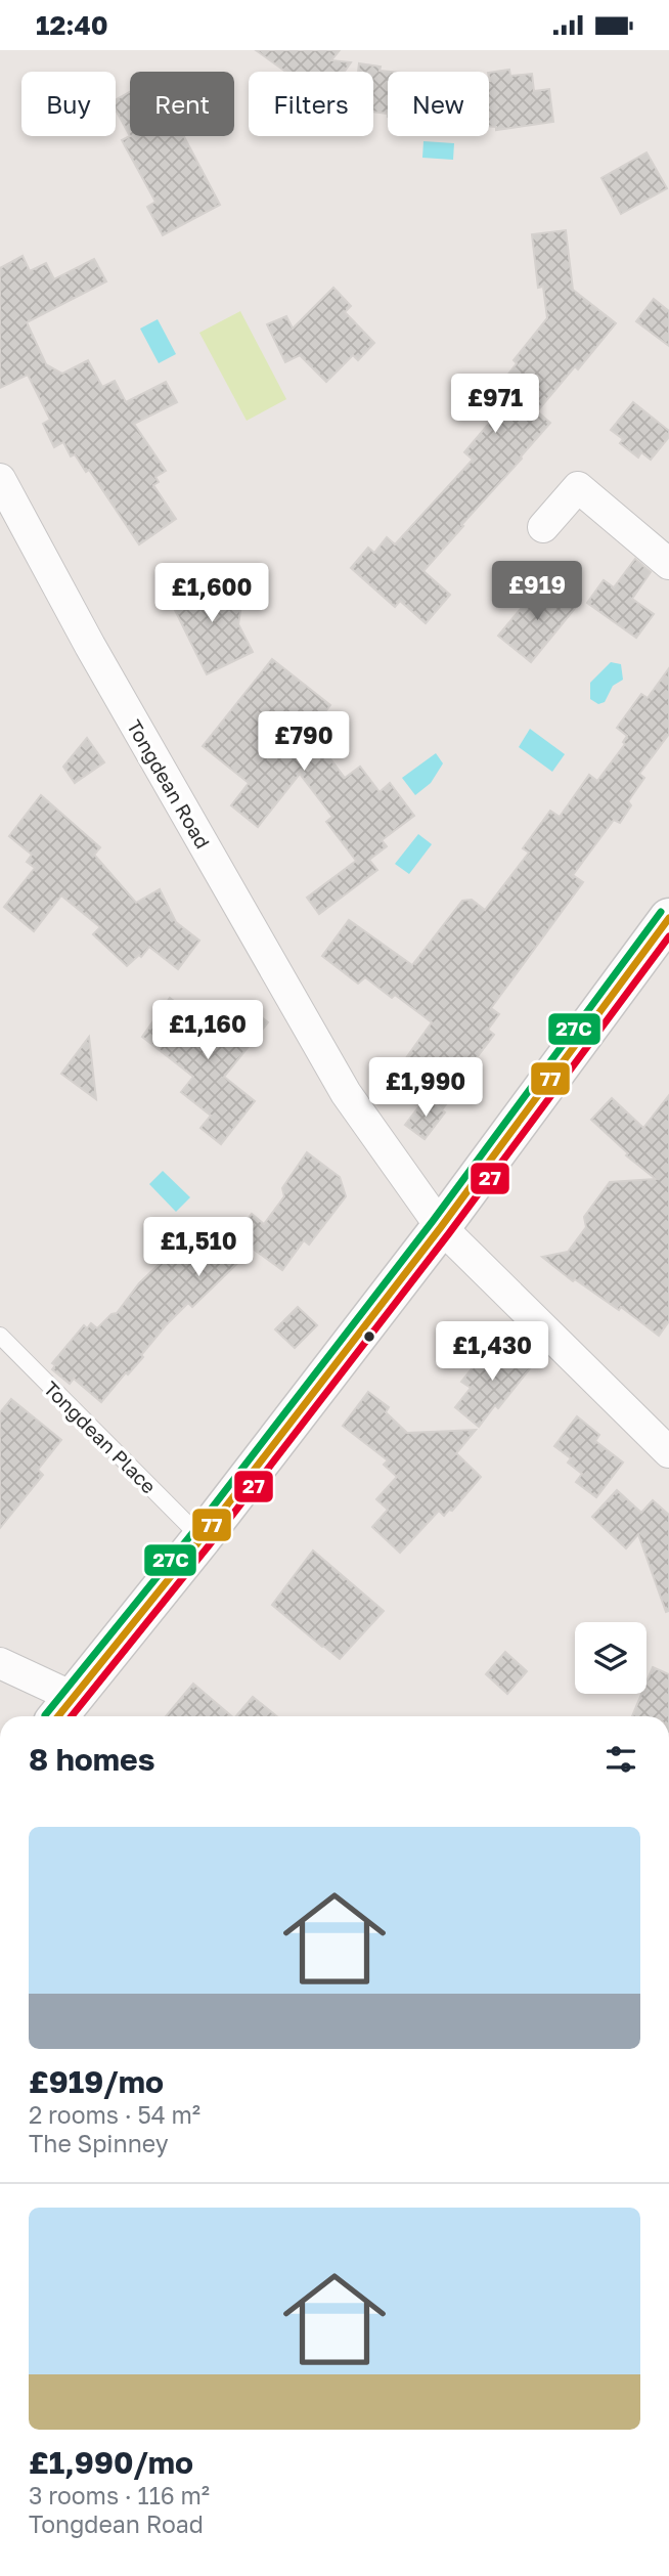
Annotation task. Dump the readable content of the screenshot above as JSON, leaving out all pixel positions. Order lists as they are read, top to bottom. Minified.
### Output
{"streets":{"street":["Tongdean Road"],"lane":["Tongdean Place"]},"lines":["transit line 27C","transit line 77","transit line 27"],"page":{"status":"12:40","chip":["Buy","Rent","Filters","New"],"price":["£971","£919","£1,600","£790","£1,160","£1,990","£1,510","£1,430"],"heading":"8 homes","list":[{"name":"£919/mo","note":"2 rooms · 54 m² · The Spinney"},{"name":"£1,990/mo","note":"3 rooms · 116 m² · Tongdean Road"}]}}
